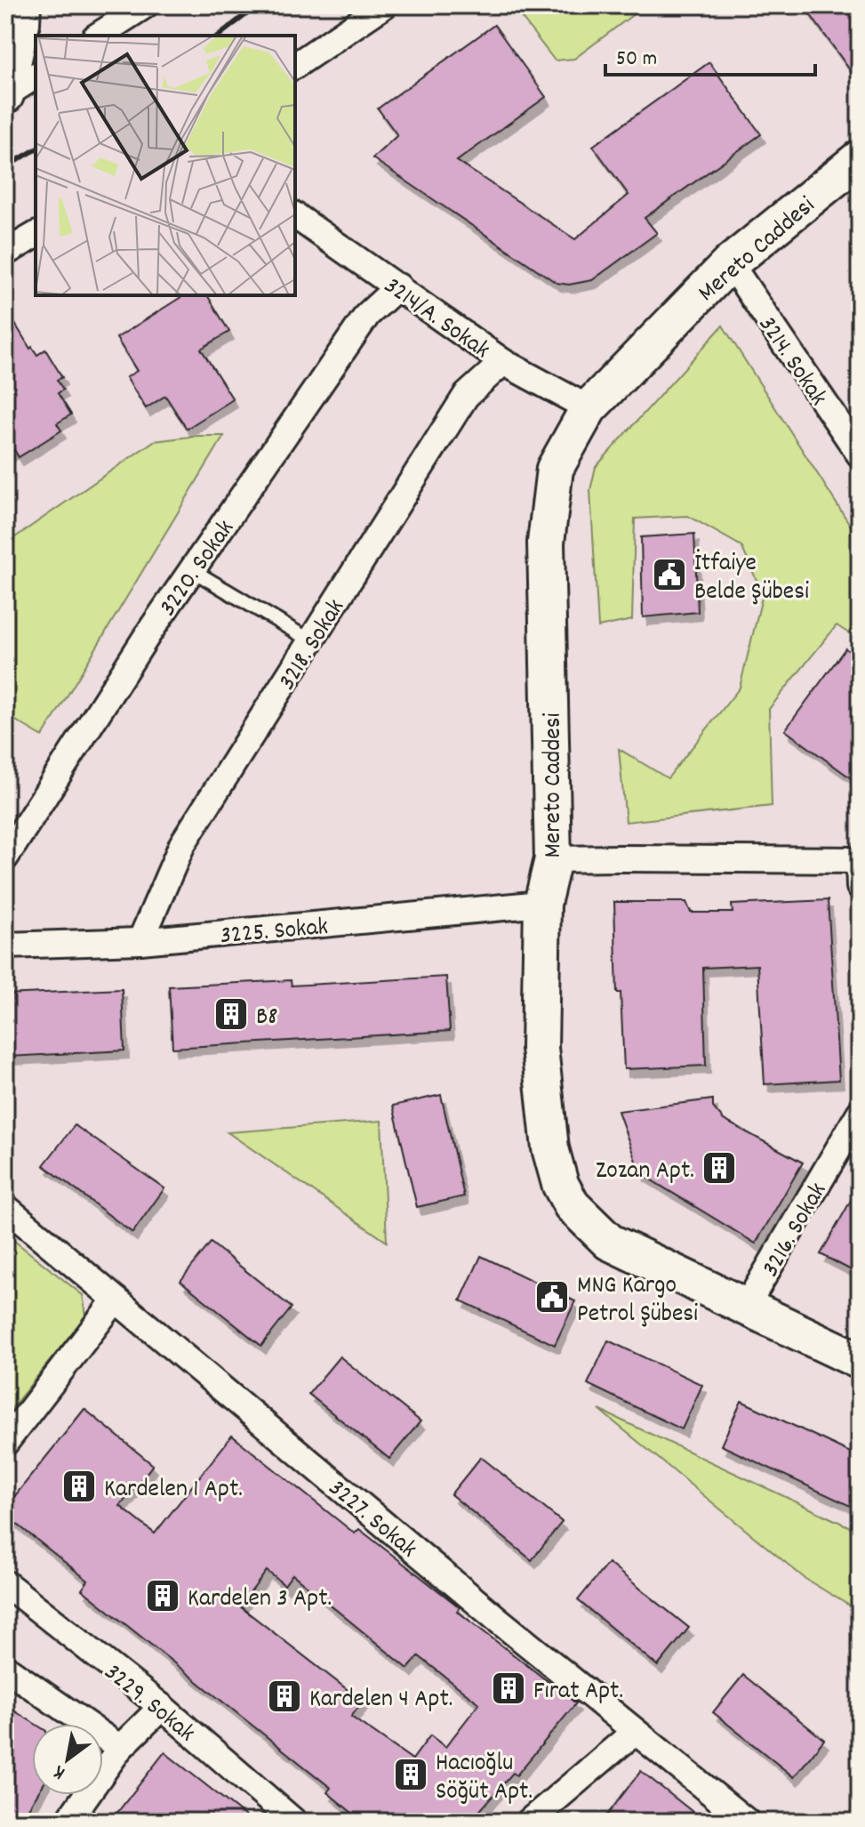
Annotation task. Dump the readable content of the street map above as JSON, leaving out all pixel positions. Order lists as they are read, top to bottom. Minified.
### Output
{"streets":{"street":["Mereto Caddesi","3214/A. Sokak","3214. Sokak","3220. Sokak","3218. Sokak","3225. Sokak","3216. Sokak","3227. Sokak","3229. Sokak"]},"crossings":[["Mereto Caddesi","3214/A. Sokak"],["Mereto Caddesi","3214. Sokak"],["Mereto Caddesi","3225. Sokak"],["Mereto Caddesi","3216. Sokak"],["3214/A. Sokak","3220. Sokak"],["3214/A. Sokak","3218. Sokak"],["3218. Sokak","3225. Sokak"]],"places":{"public building":["İtfaiye Belde Şübesi","MNG Kargo Petrol Şübesi"],"building":["B8","Zozan Apt.","Kardelen 1 Apt.","Kardelen 3 Apt.","Fırat Apt.","Kardelen 4 Apt.","Hacıoğlu Söğüt Apt."]},"scale_bar":"50 m","north":"bottom left"}
